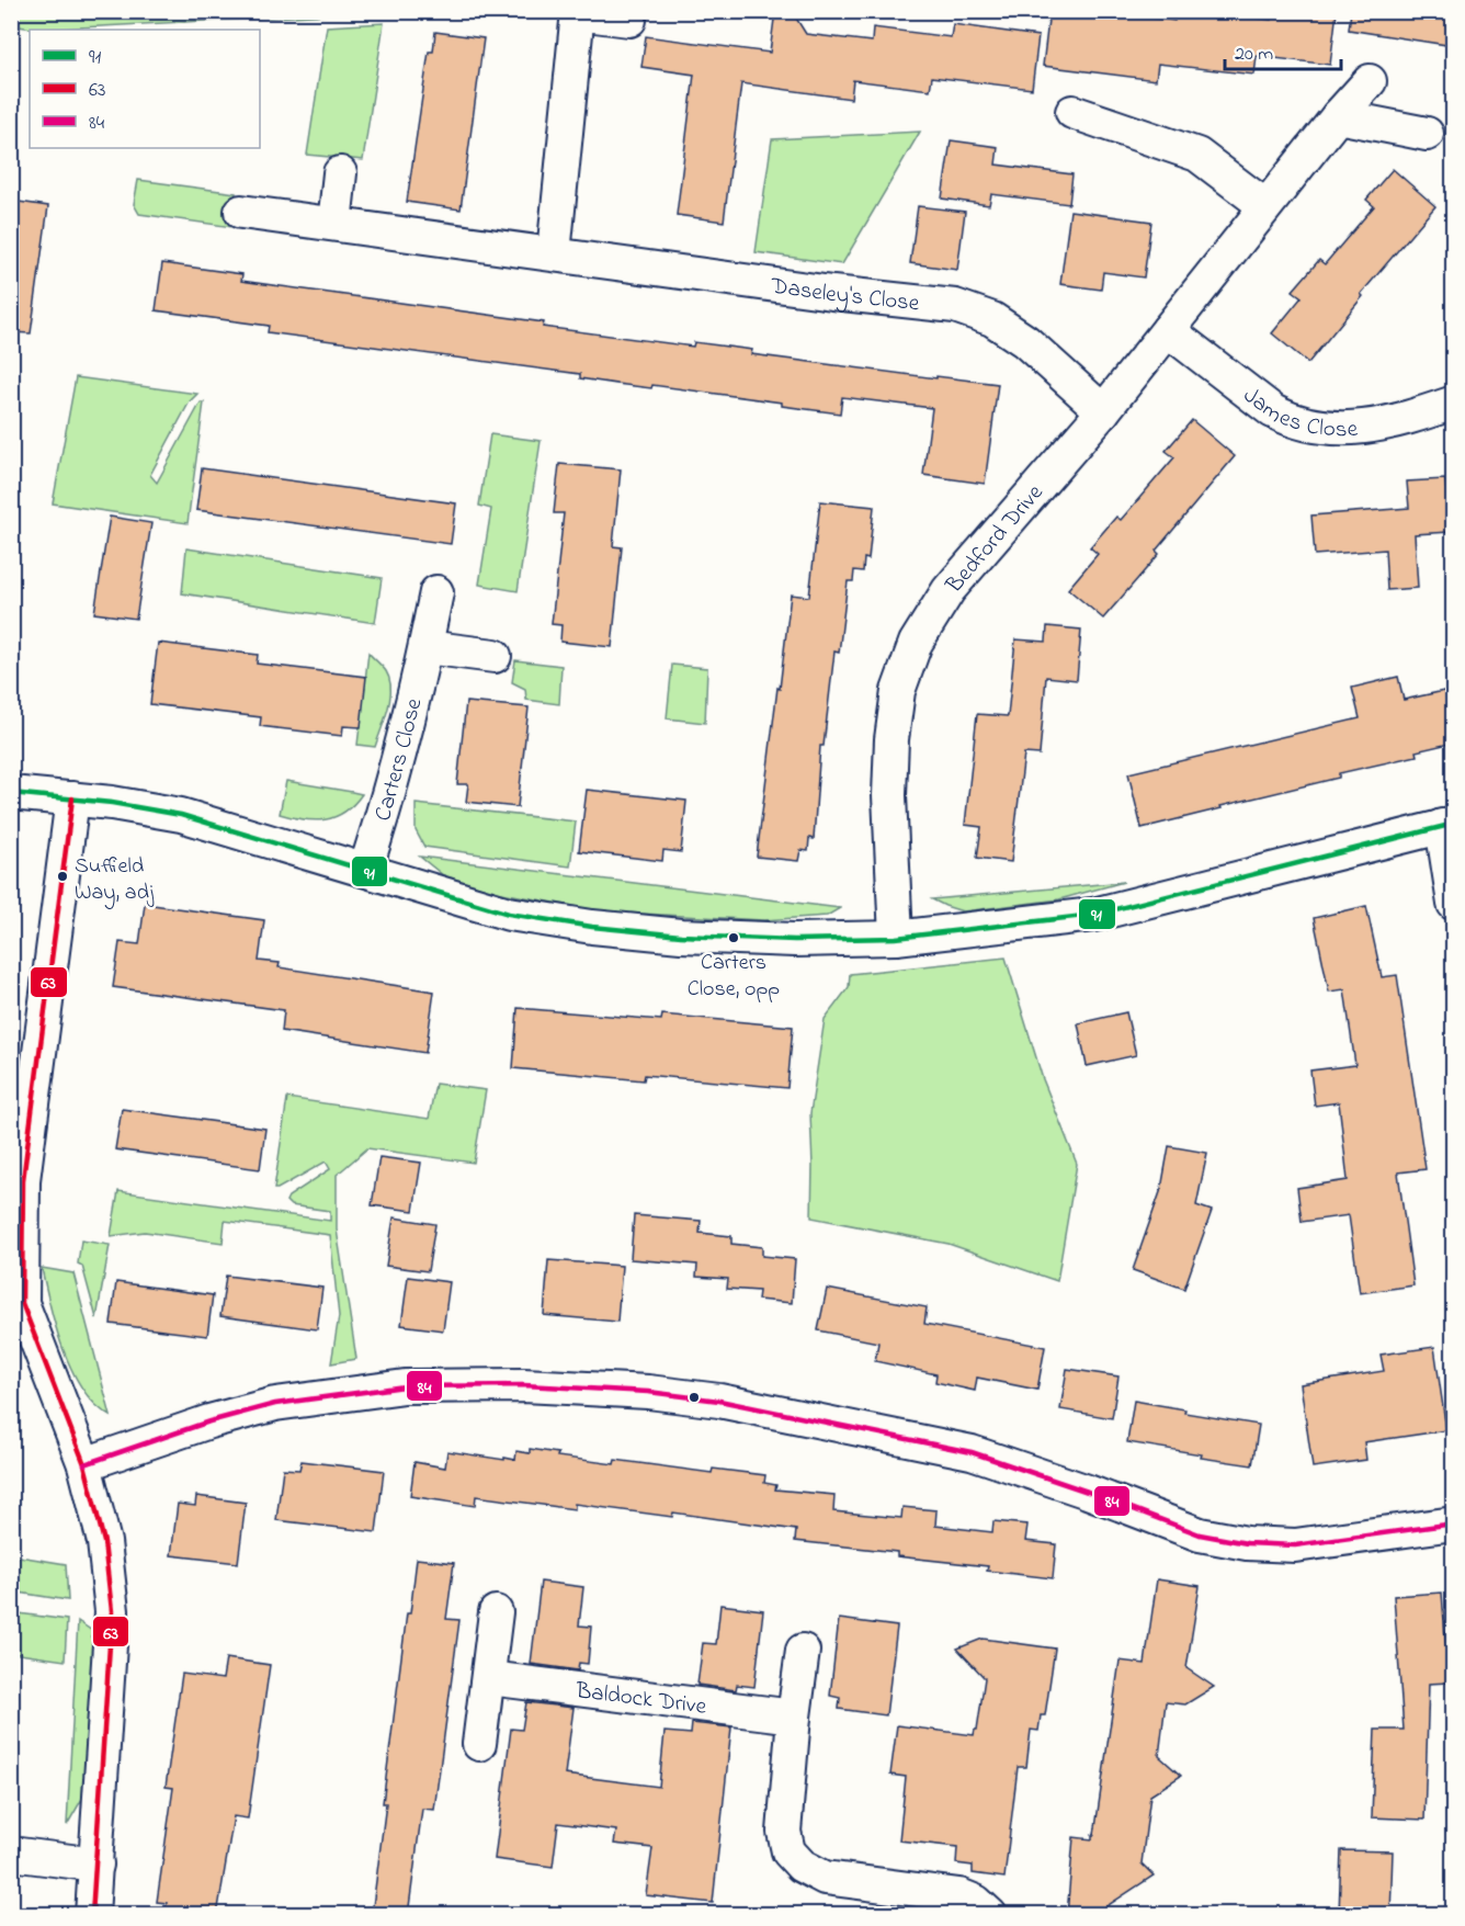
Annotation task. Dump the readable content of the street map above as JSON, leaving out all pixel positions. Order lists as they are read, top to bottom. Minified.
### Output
{"streets":{"street":["Daseley's Close","James Close","Bedford Drive","Carters Close","Baldock Drive"]},"crossings":[["Daseley's Close","Bedford Drive"],["James Close","Bedford Drive"]],"places":["Suffield Way, adj","Carters Close, opp"],"lines":["transit line 91","transit line 63","transit line 84"],"legend":["91","63","84"],"scale_bar":"20 m"}
